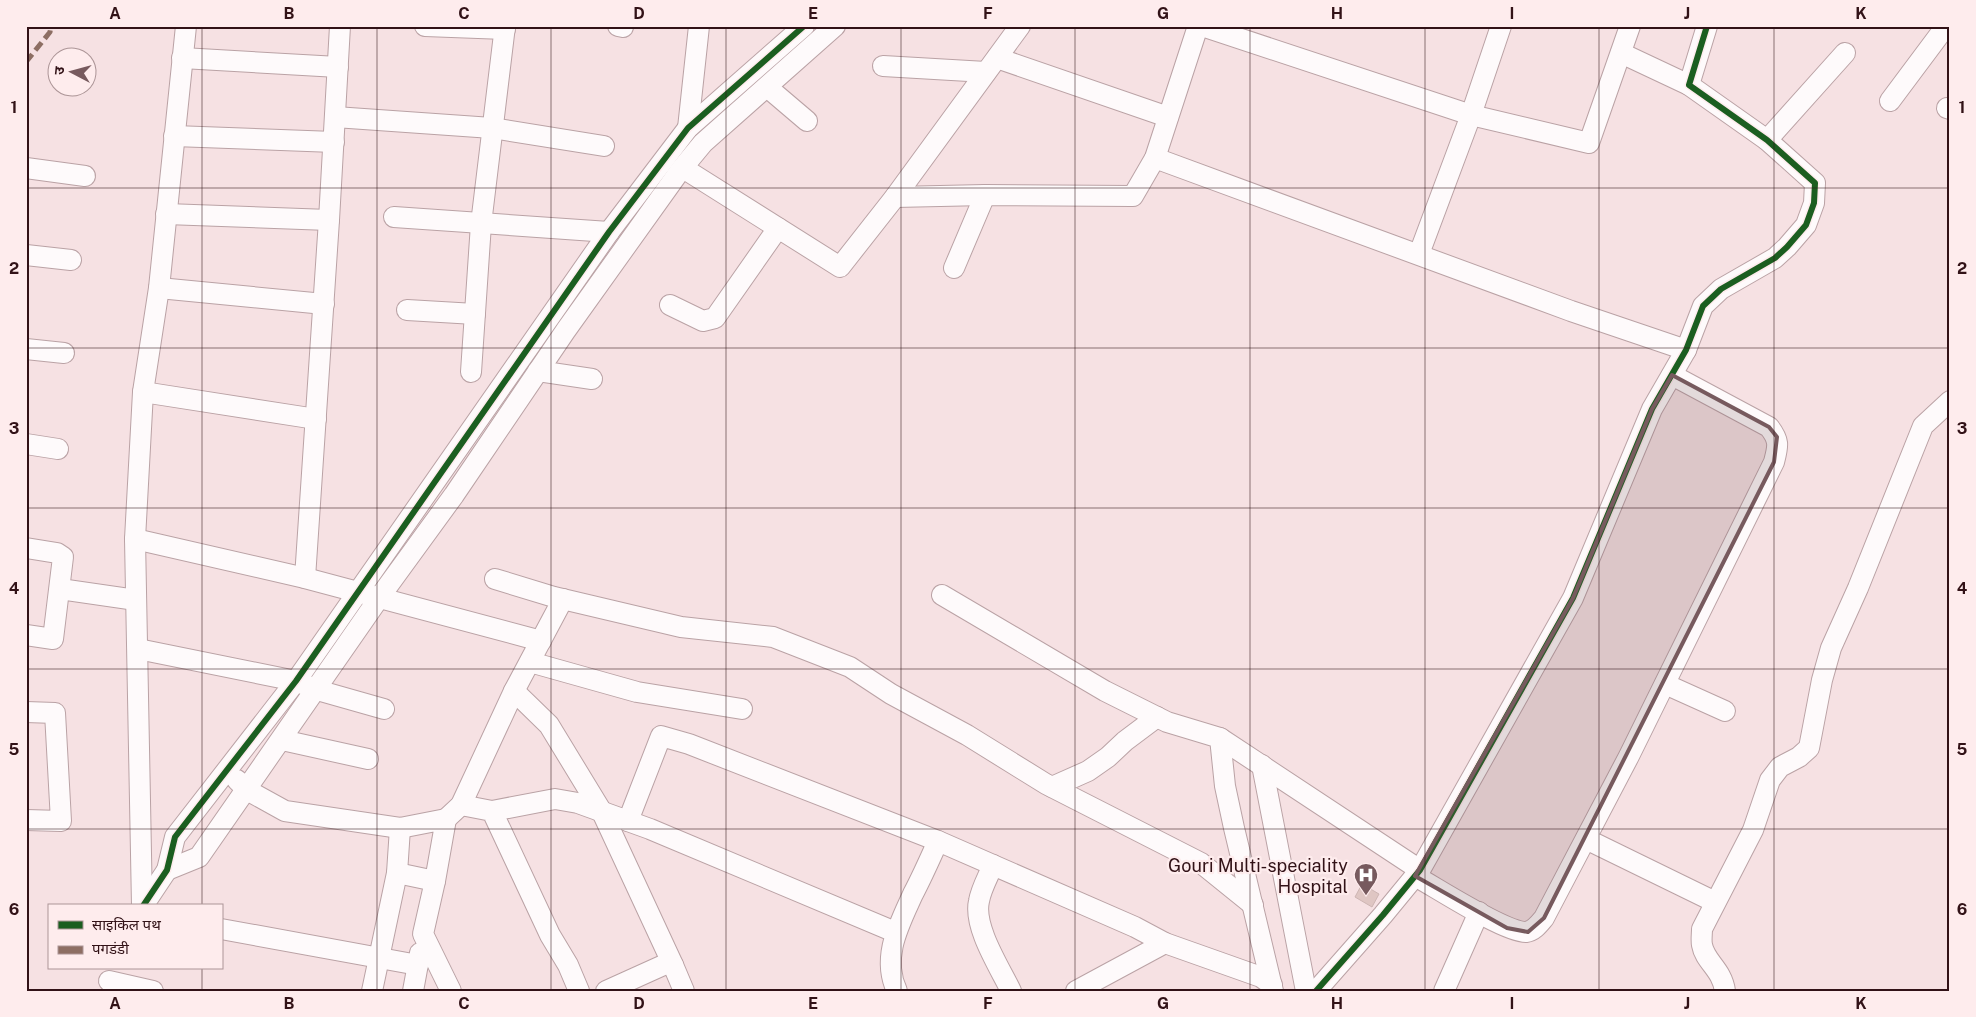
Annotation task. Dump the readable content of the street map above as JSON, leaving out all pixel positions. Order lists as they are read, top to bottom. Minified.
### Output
{"places":{"hospital":["Gouri Multi-speciality Hospital"]},"legend":["साइकिल पथ","पगडंडी"],"north":"left","grid":{"columns":["A","B","C","D","E","F","G","H","I","J","K"],"rows":["1","2","3","4","5","6"]}}
